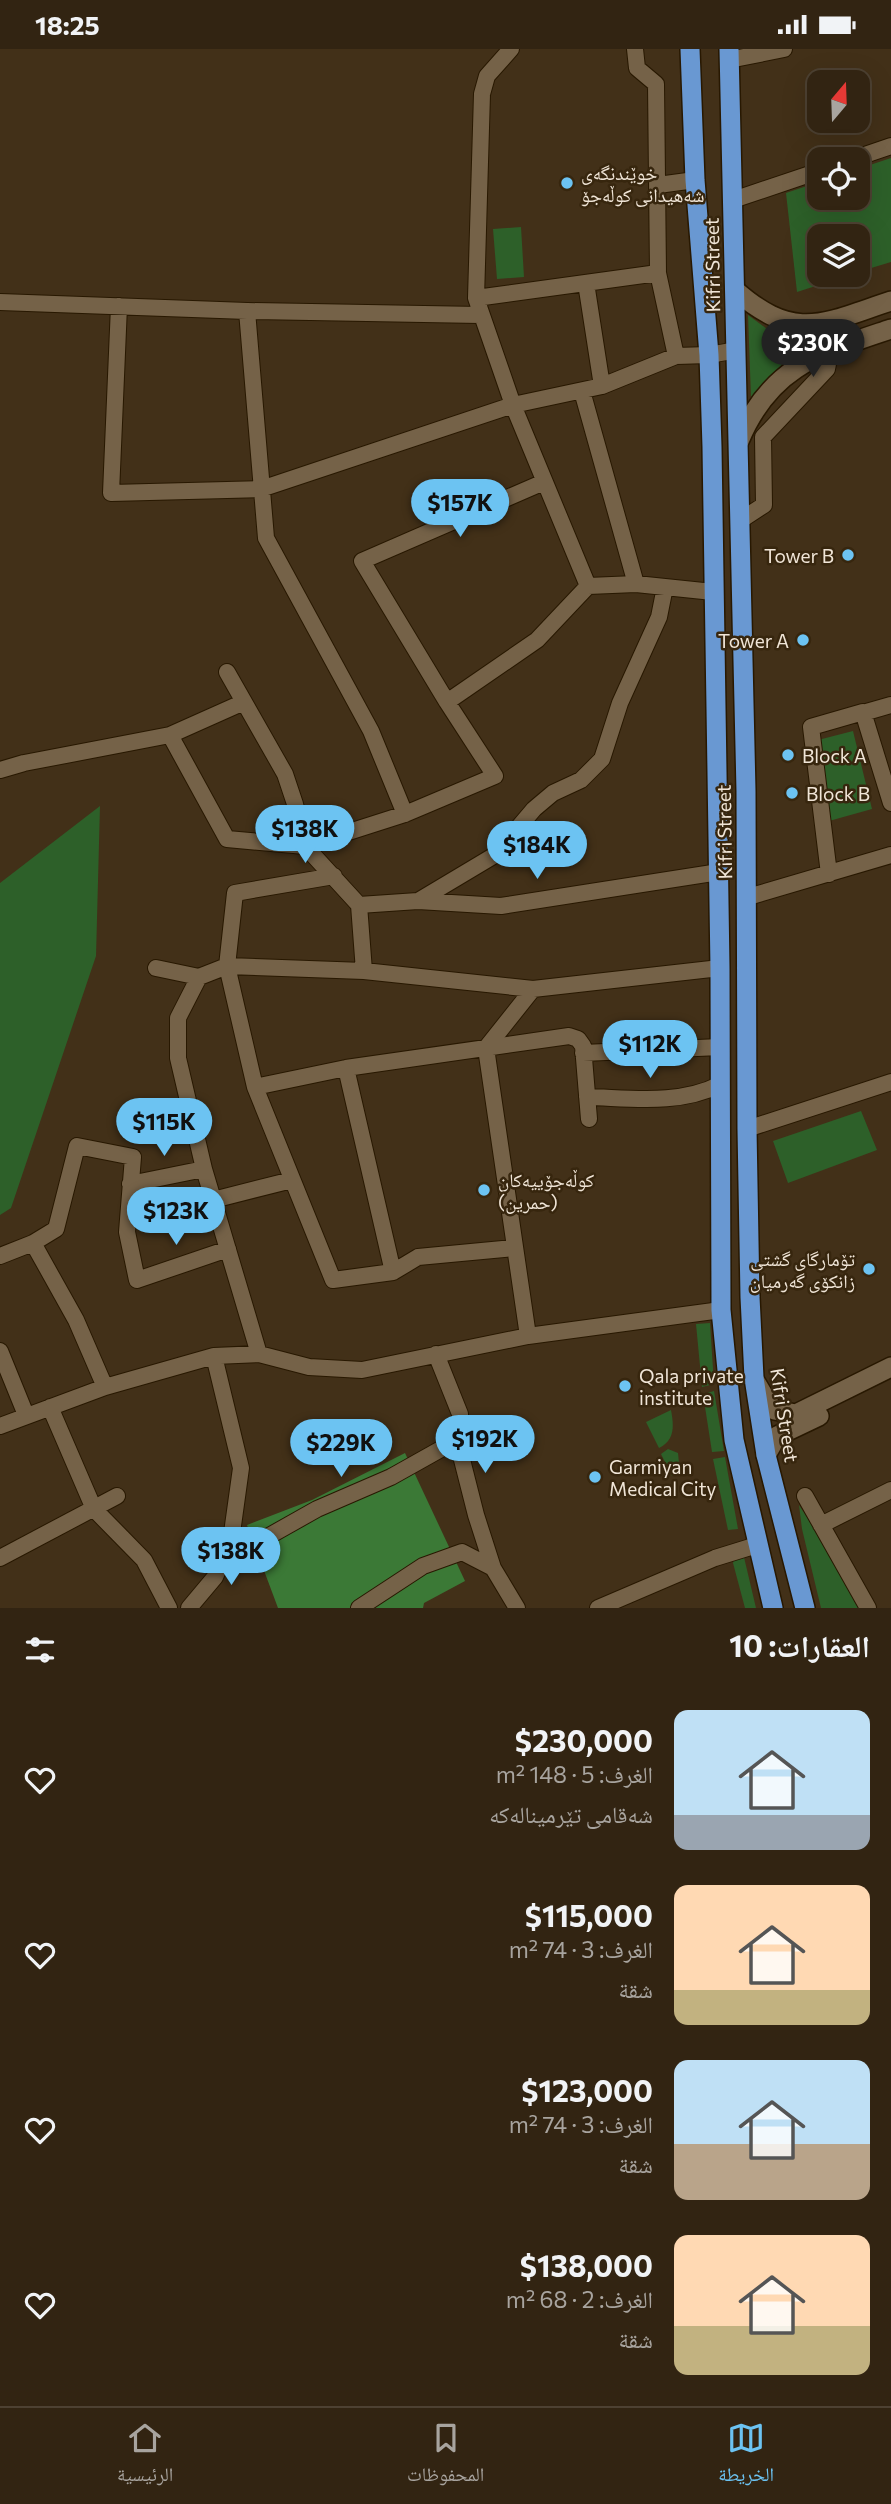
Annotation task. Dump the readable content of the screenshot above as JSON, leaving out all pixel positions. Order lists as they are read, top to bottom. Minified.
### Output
{"streets":{"highway":["Kifri Street"]},"places":["خوێندنگەی شەهیدانی کوڵەجۆ","Tower B","Tower A","Block A","Block B","کوڵەجۆییەکان (حمرین)","تۆمارگای گشتی زانکۆی گەرمیان","Qala private institute","Garmiyan Medical City"],"north":"top","page":{"status":"18:25","price":["$230K","$157K","$138K","$184K","$112K","$115K","$123K","$192K","$229K","$138K"],"heading":"العقارات: 10","list":[{"name":"$230,000","note":"الغرف: 5 · 148 m² · شەقامی تێرمینالەکە"},{"name":"$115,000","note":"الغرف: 3 · 74 m² · شقة"},{"name":"$123,000","note":"الغرف: 3 · 74 m² · شقة"},{"name":"$138,000","note":"الغرف: 2 · 68 m² · شقة"}],"tabs":["الخريطة","المحفوظات","الرئيسية"]}}
